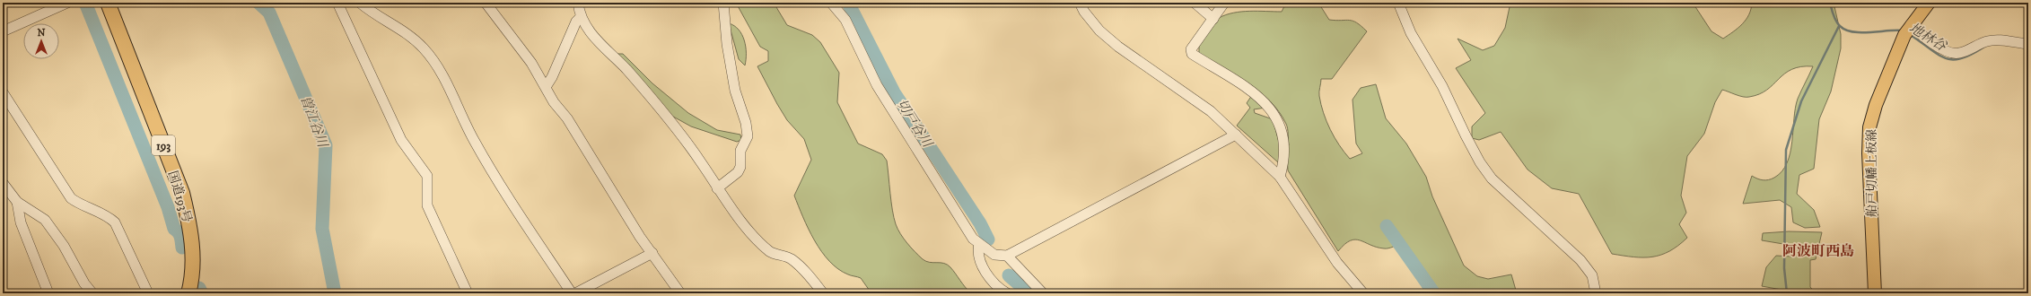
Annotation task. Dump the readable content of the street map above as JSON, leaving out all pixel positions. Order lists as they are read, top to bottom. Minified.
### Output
{"streets":{"highway":["193","国道193号"],"main road":["船戸切幡上板線"]},"districts":["阿波町西島"],"water":["地林谷","曽江谷川","切戸谷川"],"north":"top"}
